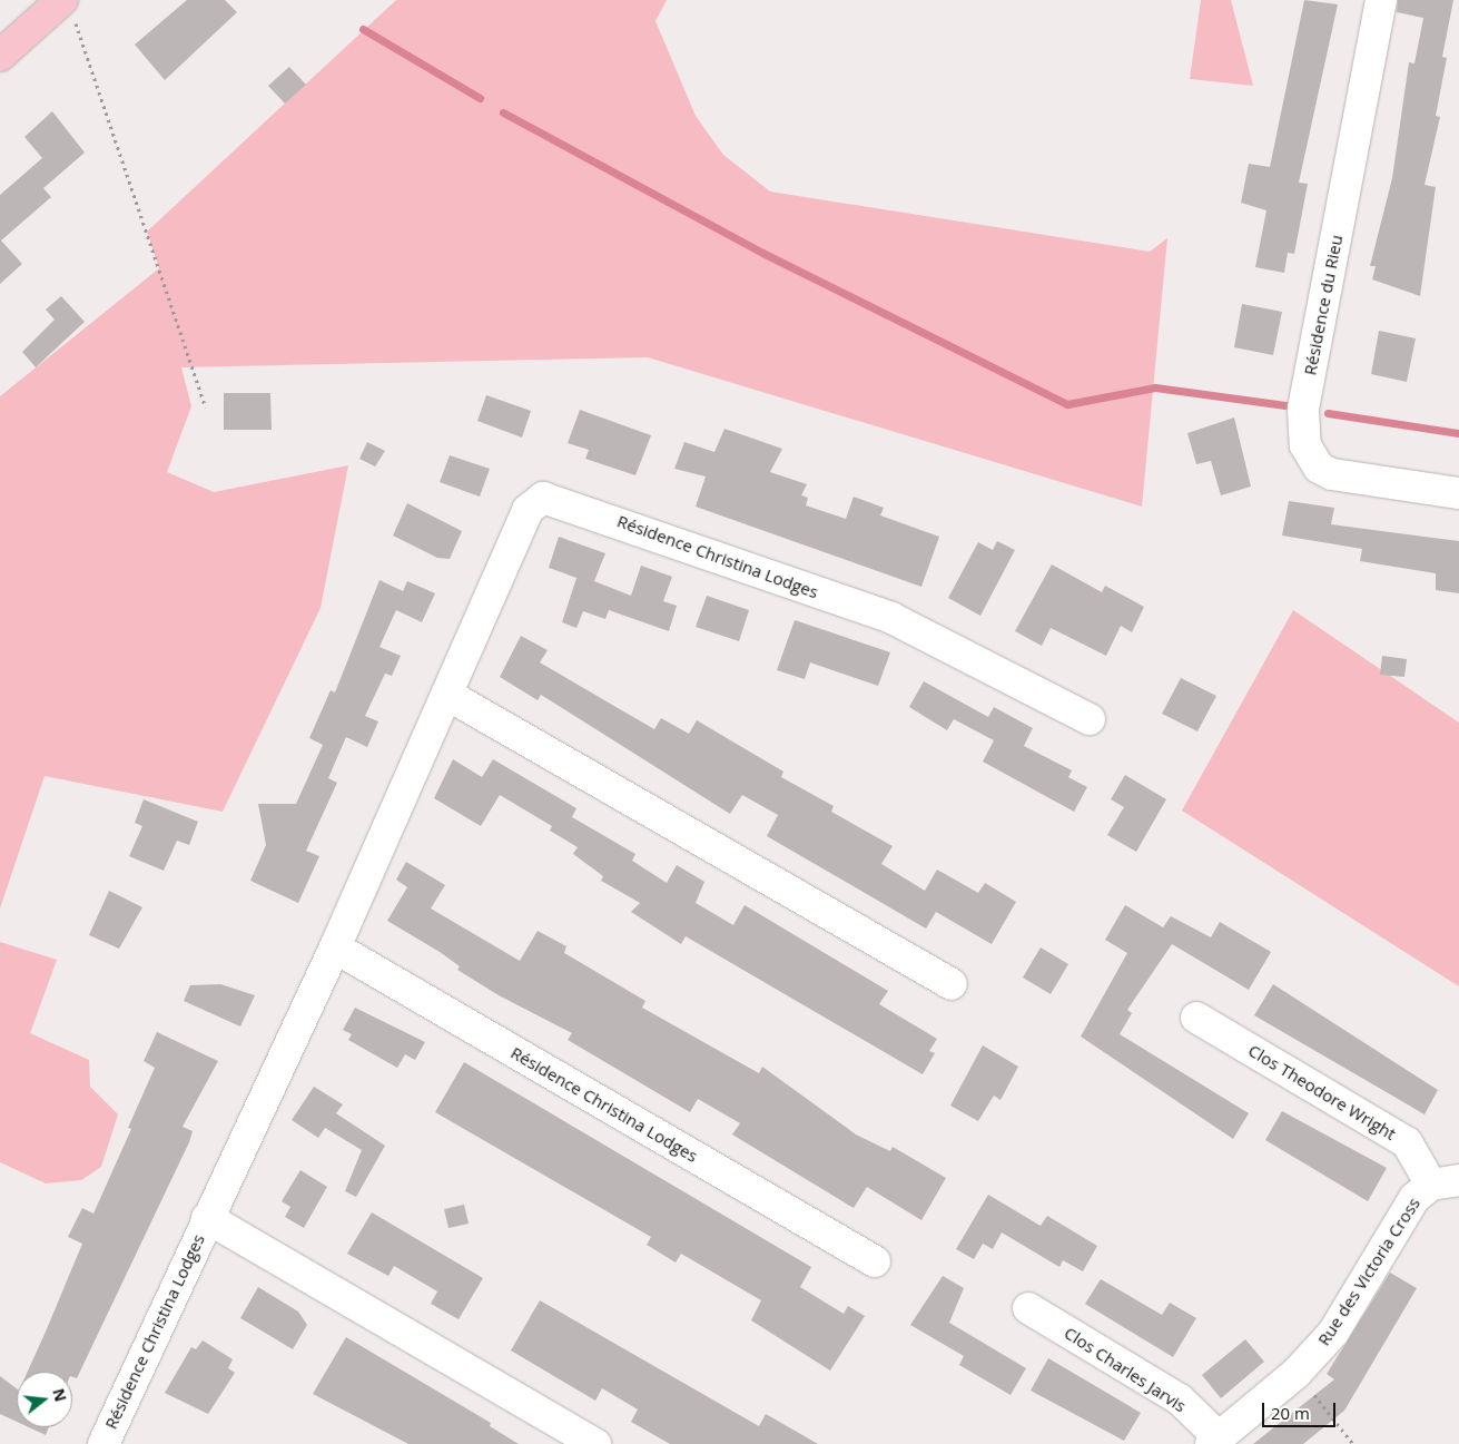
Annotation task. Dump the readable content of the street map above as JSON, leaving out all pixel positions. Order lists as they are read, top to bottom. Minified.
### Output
{"streets":{"street":["Résidence du Rieu","Résidence Christina Lodges","Clos Theodore Wright","Rue des Victoria Cross","Clos Charles Jarvis"]},"crossings":[["Clos Theodore Wright","Rue des Victoria Cross"],["Rue des Victoria Cross","Clos Charles Jarvis"]],"scale_bar":"20 m","north":"right"}
